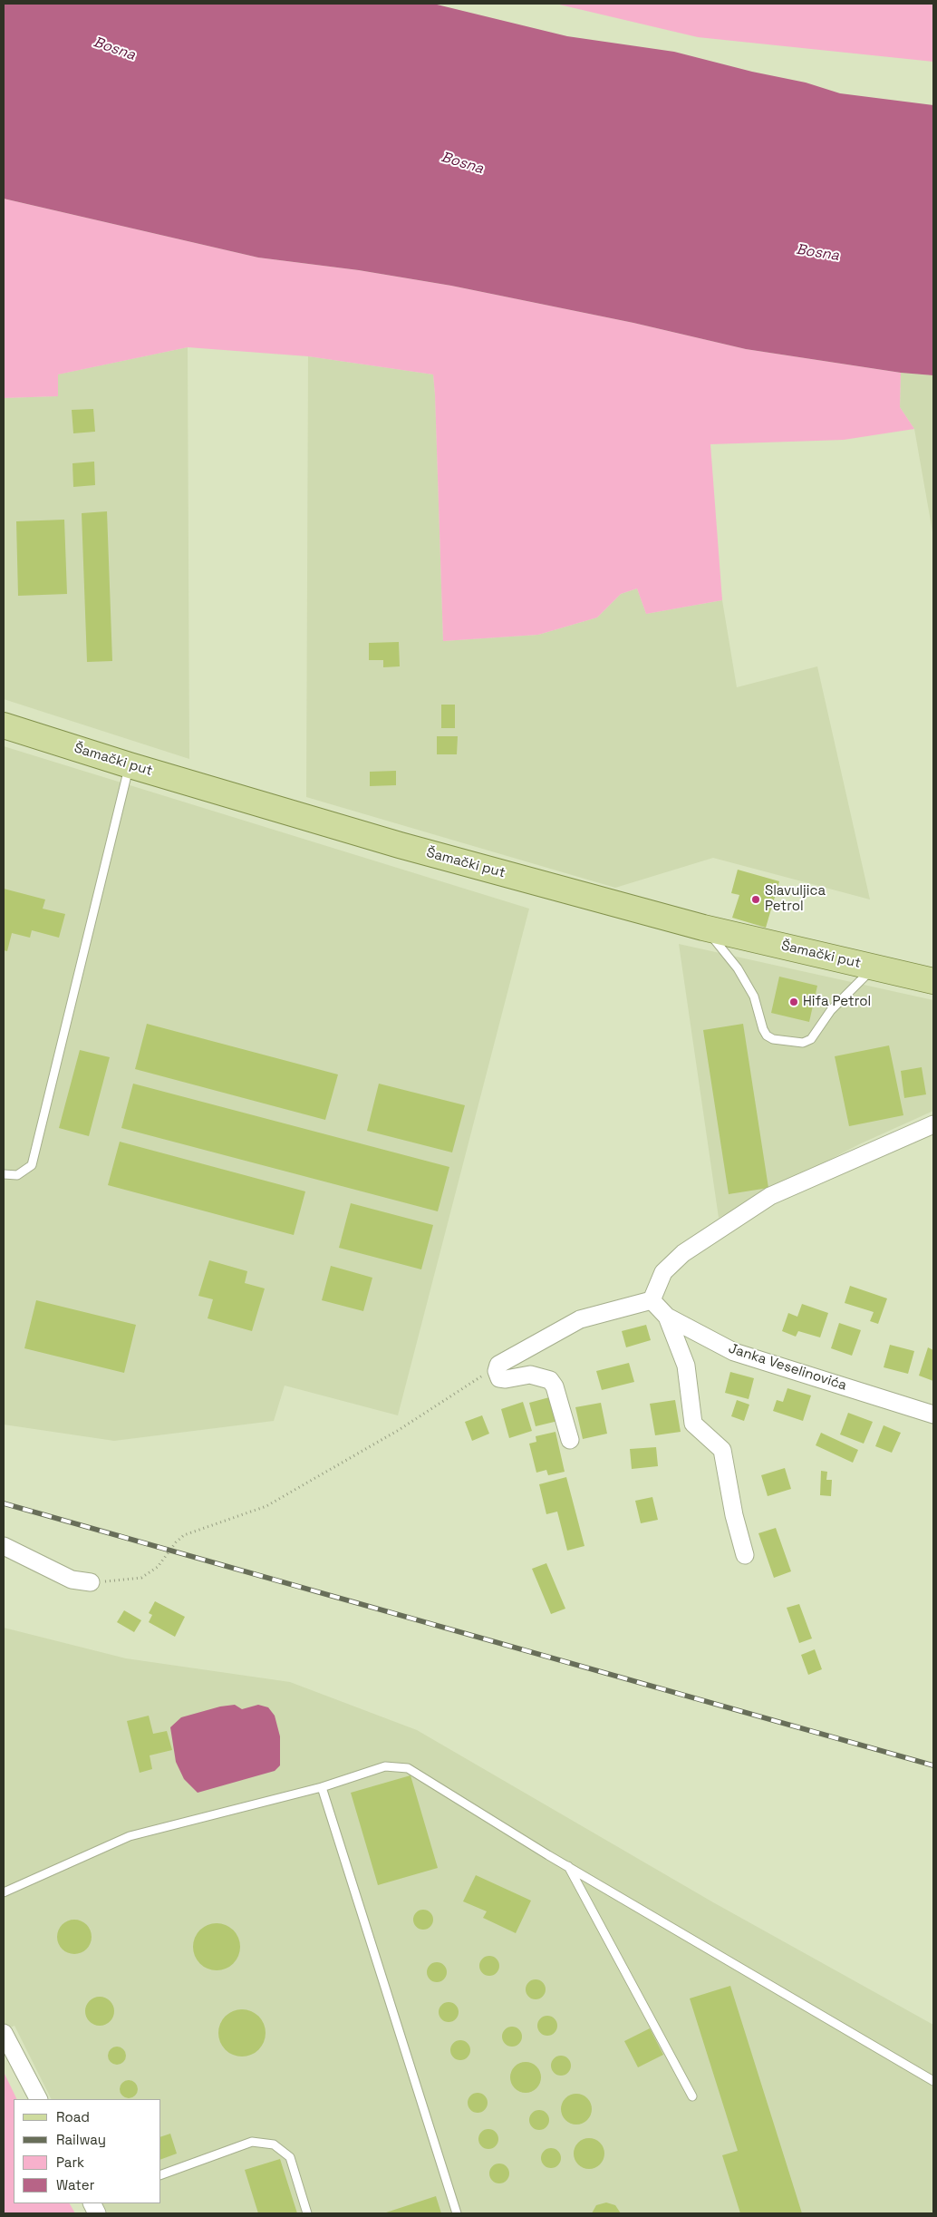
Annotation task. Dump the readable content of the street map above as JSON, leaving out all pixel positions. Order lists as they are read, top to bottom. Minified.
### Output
{"streets":{"main road":["Šamački put"],"street":["Janka Veselinovića"]},"water":["Bosna"],"places":["Slavuljica Petrol","Hifa Petrol"],"legend":["Road","Railway","Park","Water"]}
